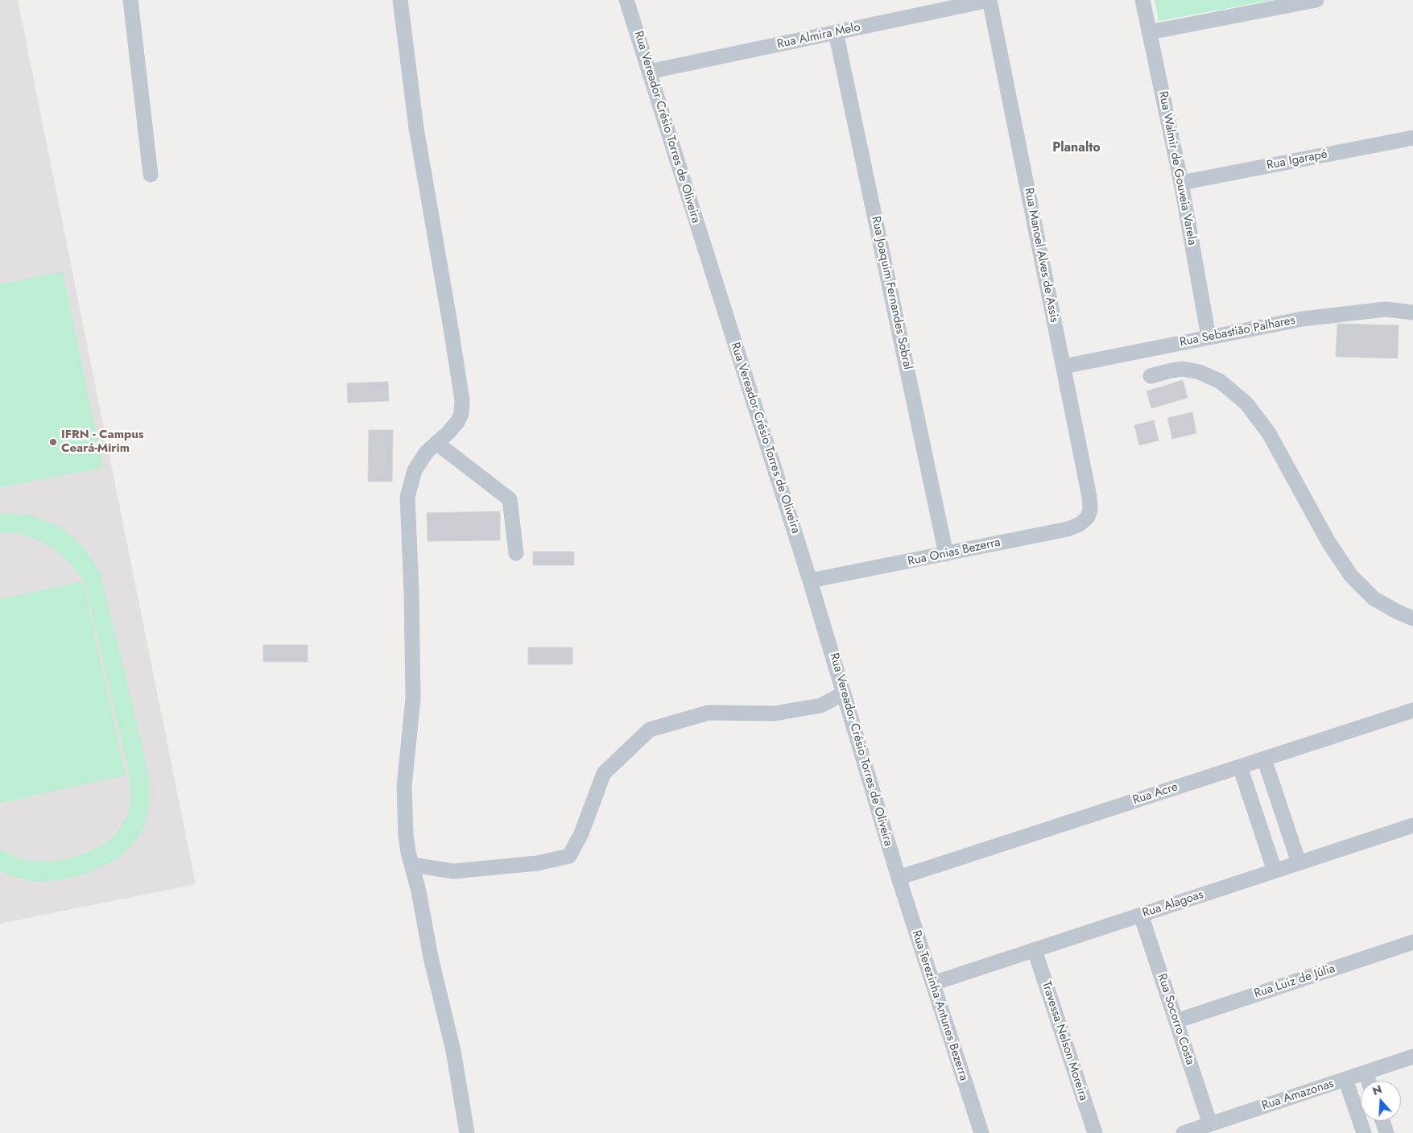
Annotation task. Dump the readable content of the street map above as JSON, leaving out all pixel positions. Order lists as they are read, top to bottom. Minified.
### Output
{"streets":{"street":["Rua Almira Melo","Rua Vereador Crésio Torres de Oliveira","Rua Igarapé","Rua Walmir de Gouveia Varela","Rua Manoel Alves de Assis","Rua Joaquim Fernandes Sobral","Rua Sebastião Palhares","Rua Onias Bezerra","Rua Acre","Rua Alagoas","Rua Luiz de Júlia","Rua Terezinha Antunes Bezerra","Rua Socorro Costa","Travessa Nelson Moreira","Rua Amazonas"]},"crossings":[["Rua Almira Melo","Rua Vereador Crésio Torres de Oliveira"],["Rua Almira Melo","Rua Manoel Alves de Assis"],["Rua Almira Melo","Rua Joaquim Fernandes Sobral"],["Rua Vereador Crésio Torres de Oliveira","Rua Onias Bezerra"],["Rua Vereador Crésio Torres de Oliveira","Rua Acre"],["Rua Vereador Crésio Torres de Oliveira","Rua Terezinha Antunes Bezerra"],["Rua Igarapé","Rua Walmir de Gouveia Varela"],["Rua Walmir de Gouveia Varela","Rua Sebastião Palhares"],["Rua Manoel Alves de Assis","Rua Sebastião Palhares"],["Rua Manoel Alves de Assis","Rua Onias Bezerra"],["Rua Joaquim Fernandes Sobral","Rua Onias Bezerra"],["Rua Acre","Rua Terezinha Antunes Bezerra"],["Rua Alagoas","Rua Terezinha Antunes Bezerra"],["Rua Alagoas","Rua Socorro Costa"],["Rua Alagoas","Travessa Nelson Moreira"],["Rua Luiz de Júlia","Rua Socorro Costa"],["Rua Socorro Costa","Rua Amazonas"]],"districts":["Planalto"],"places":["IFRN - Campus Ceará-Mirim"],"north":"top"}
